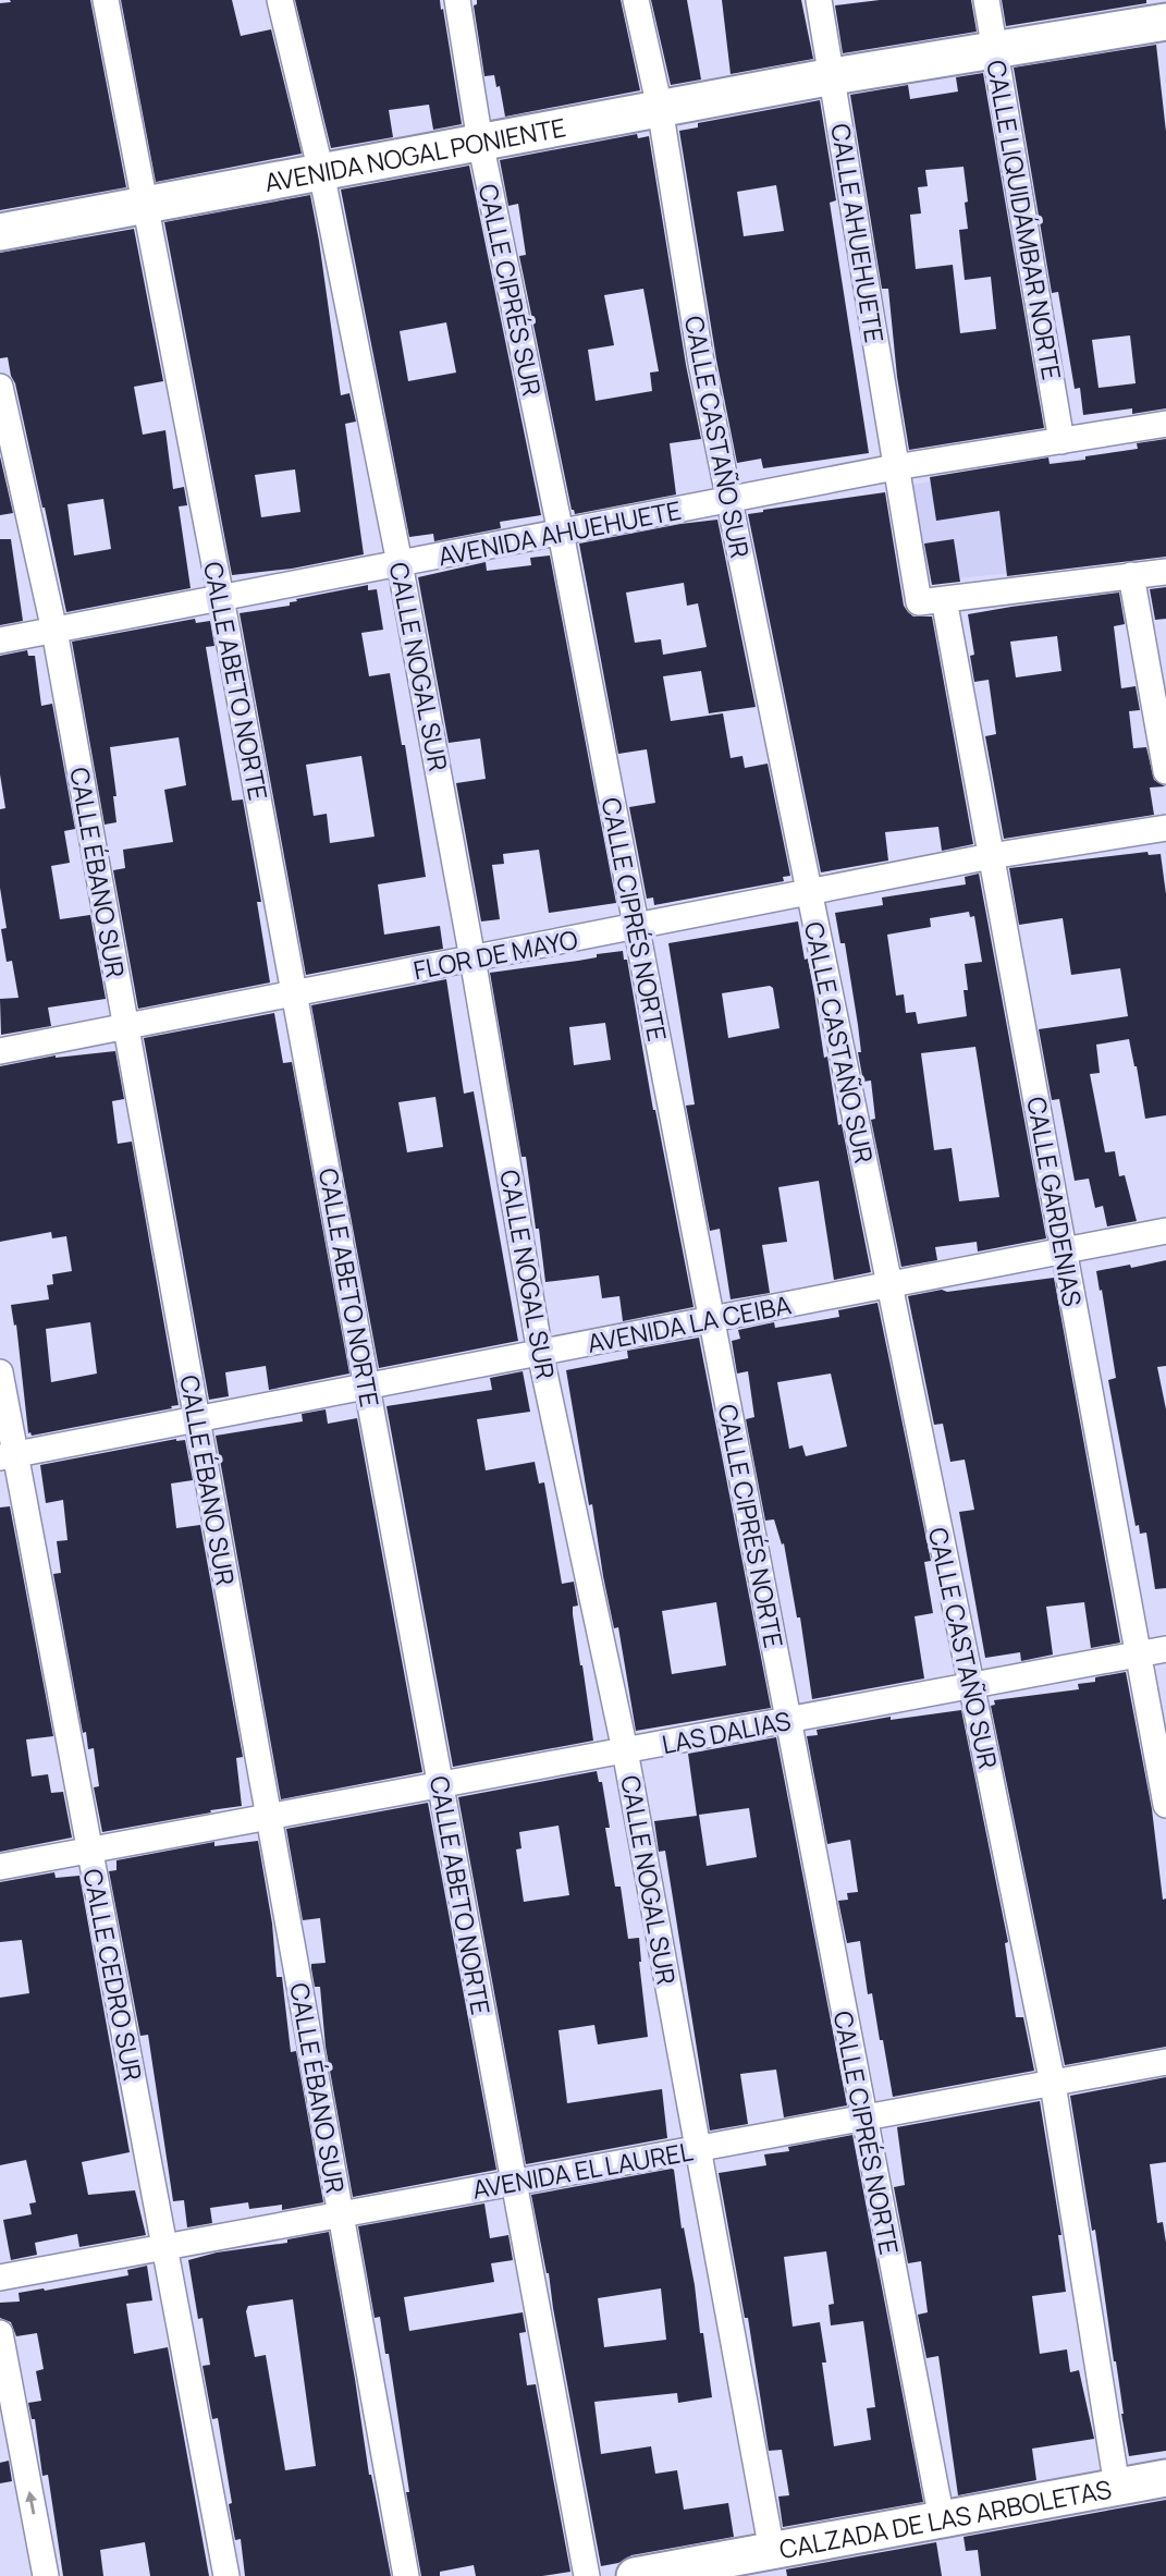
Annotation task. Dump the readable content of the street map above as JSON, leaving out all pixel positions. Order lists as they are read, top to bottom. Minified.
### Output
{"streets":{"street":["AVENIDA NOGAL PONIENTE","CALLE LIQUIDÁMBAR NORTE","CALLE AHUEHUETE","CALLE CIPRÉS SUR","CALLE CASTAÑO SUR","AVENIDA AHUEHUETE","CALLE NOGAL SUR","CALLE ABETO NORTE","CALLE ÉBANO SUR","CALLE CIPRÉS NORTE","FLOR DE MAYO","CALLE GARDENIAS","AVENIDA LA CEIBA","LAS DALIAS","CALLE CEDRO SUR","AVENIDA EL LAUREL","CALZADA DE LAS ARBOLETAS"]},"crossings":[["AVENIDA NOGAL PONIENTE","CALLE LIQUIDÁMBAR NORTE"],["AVENIDA NOGAL PONIENTE","CALLE AHUEHUETE"],["AVENIDA NOGAL PONIENTE","CALLE CIPRÉS SUR"],["AVENIDA NOGAL PONIENTE","CALLE CASTAÑO SUR"],["AVENIDA NOGAL PONIENTE","CALLE NOGAL SUR"],["AVENIDA NOGAL PONIENTE","CALLE ABETO NORTE"],["CALLE LIQUIDÁMBAR NORTE","AVENIDA AHUEHUETE"],["CALLE AHUEHUETE","AVENIDA AHUEHUETE"],["CALLE AHUEHUETE","CALLE GARDENIAS"],["CALLE CIPRÉS SUR","AVENIDA AHUEHUETE"],["CALLE CIPRÉS SUR","CALLE CIPRÉS NORTE"],["CALLE CASTAÑO SUR","AVENIDA AHUEHUETE"],["CALLE CASTAÑO SUR","FLOR DE MAYO"],["CALLE CASTAÑO SUR","AVENIDA LA CEIBA"],["CALLE CASTAÑO SUR","LAS DALIAS"],["CALLE CASTAÑO SUR","AVENIDA EL LAUREL"],["CALLE CASTAÑO SUR","CALZADA DE LAS ARBOLETAS"],["AVENIDA AHUEHUETE","CALLE NOGAL SUR"],["AVENIDA AHUEHUETE","CALLE ABETO NORTE"],["AVENIDA AHUEHUETE","CALLE ÉBANO SUR"],["AVENIDA AHUEHUETE","CALLE CIPRÉS NORTE"],["CALLE NOGAL SUR","FLOR DE MAYO"],["CALLE NOGAL SUR","AVENIDA LA CEIBA"],["CALLE NOGAL SUR","LAS DALIAS"],["CALLE NOGAL SUR","AVENIDA EL LAUREL"],["CALLE NOGAL SUR","CALZADA DE LAS ARBOLETAS"],["CALLE ABETO NORTE","FLOR DE MAYO"],["CALLE ABETO NORTE","AVENIDA LA CEIBA"],["CALLE ABETO NORTE","LAS DALIAS"],["CALLE ABETO NORTE","AVENIDA EL LAUREL"],["CALLE ÉBANO SUR","FLOR DE MAYO"],["CALLE ÉBANO SUR","AVENIDA LA CEIBA"],["CALLE ÉBANO SUR","LAS DALIAS"],["CALLE ÉBANO SUR","AVENIDA EL LAUREL"],["CALLE CIPRÉS NORTE","FLOR DE MAYO"],["CALLE CIPRÉS NORTE","AVENIDA LA CEIBA"],["CALLE CIPRÉS NORTE","LAS DALIAS"],["CALLE CIPRÉS NORTE","AVENIDA EL LAUREL"],["CALLE CIPRÉS NORTE","CALZADA DE LAS ARBOLETAS"],["FLOR DE MAYO","CALLE GARDENIAS"],["CALLE GARDENIAS","AVENIDA LA CEIBA"],["CALLE GARDENIAS","LAS DALIAS"],["AVENIDA LA CEIBA","CALLE CEDRO SUR"],["LAS DALIAS","CALLE CEDRO SUR"],["CALLE CEDRO SUR","AVENIDA EL LAUREL"]]}
